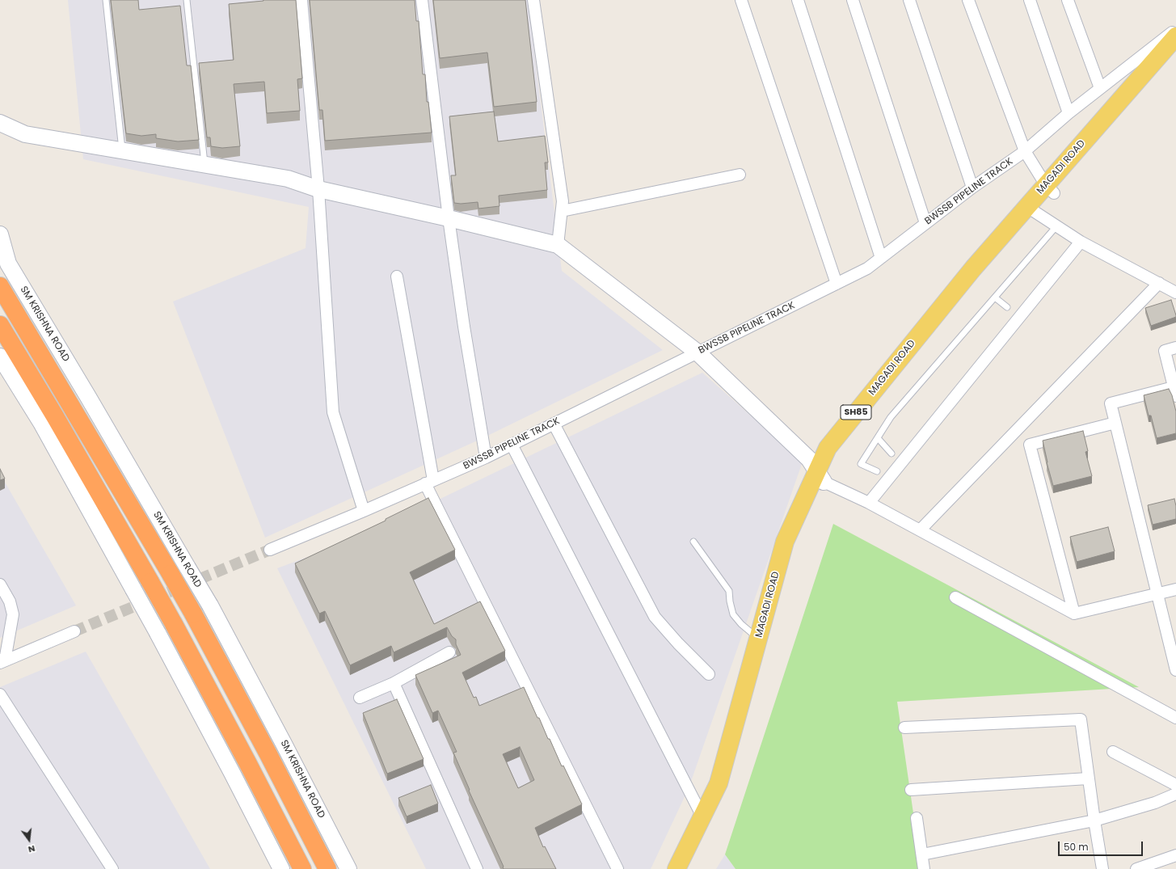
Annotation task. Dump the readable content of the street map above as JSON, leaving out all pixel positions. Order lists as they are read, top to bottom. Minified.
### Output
{"streets":{"highway":["SM KRISHNA ROAD"],"main road":["MAGADI ROAD","SH85"],"street":["BWSSB PIPELINE TRACK"]},"scale_bar":"50 m","north":"bottom"}
